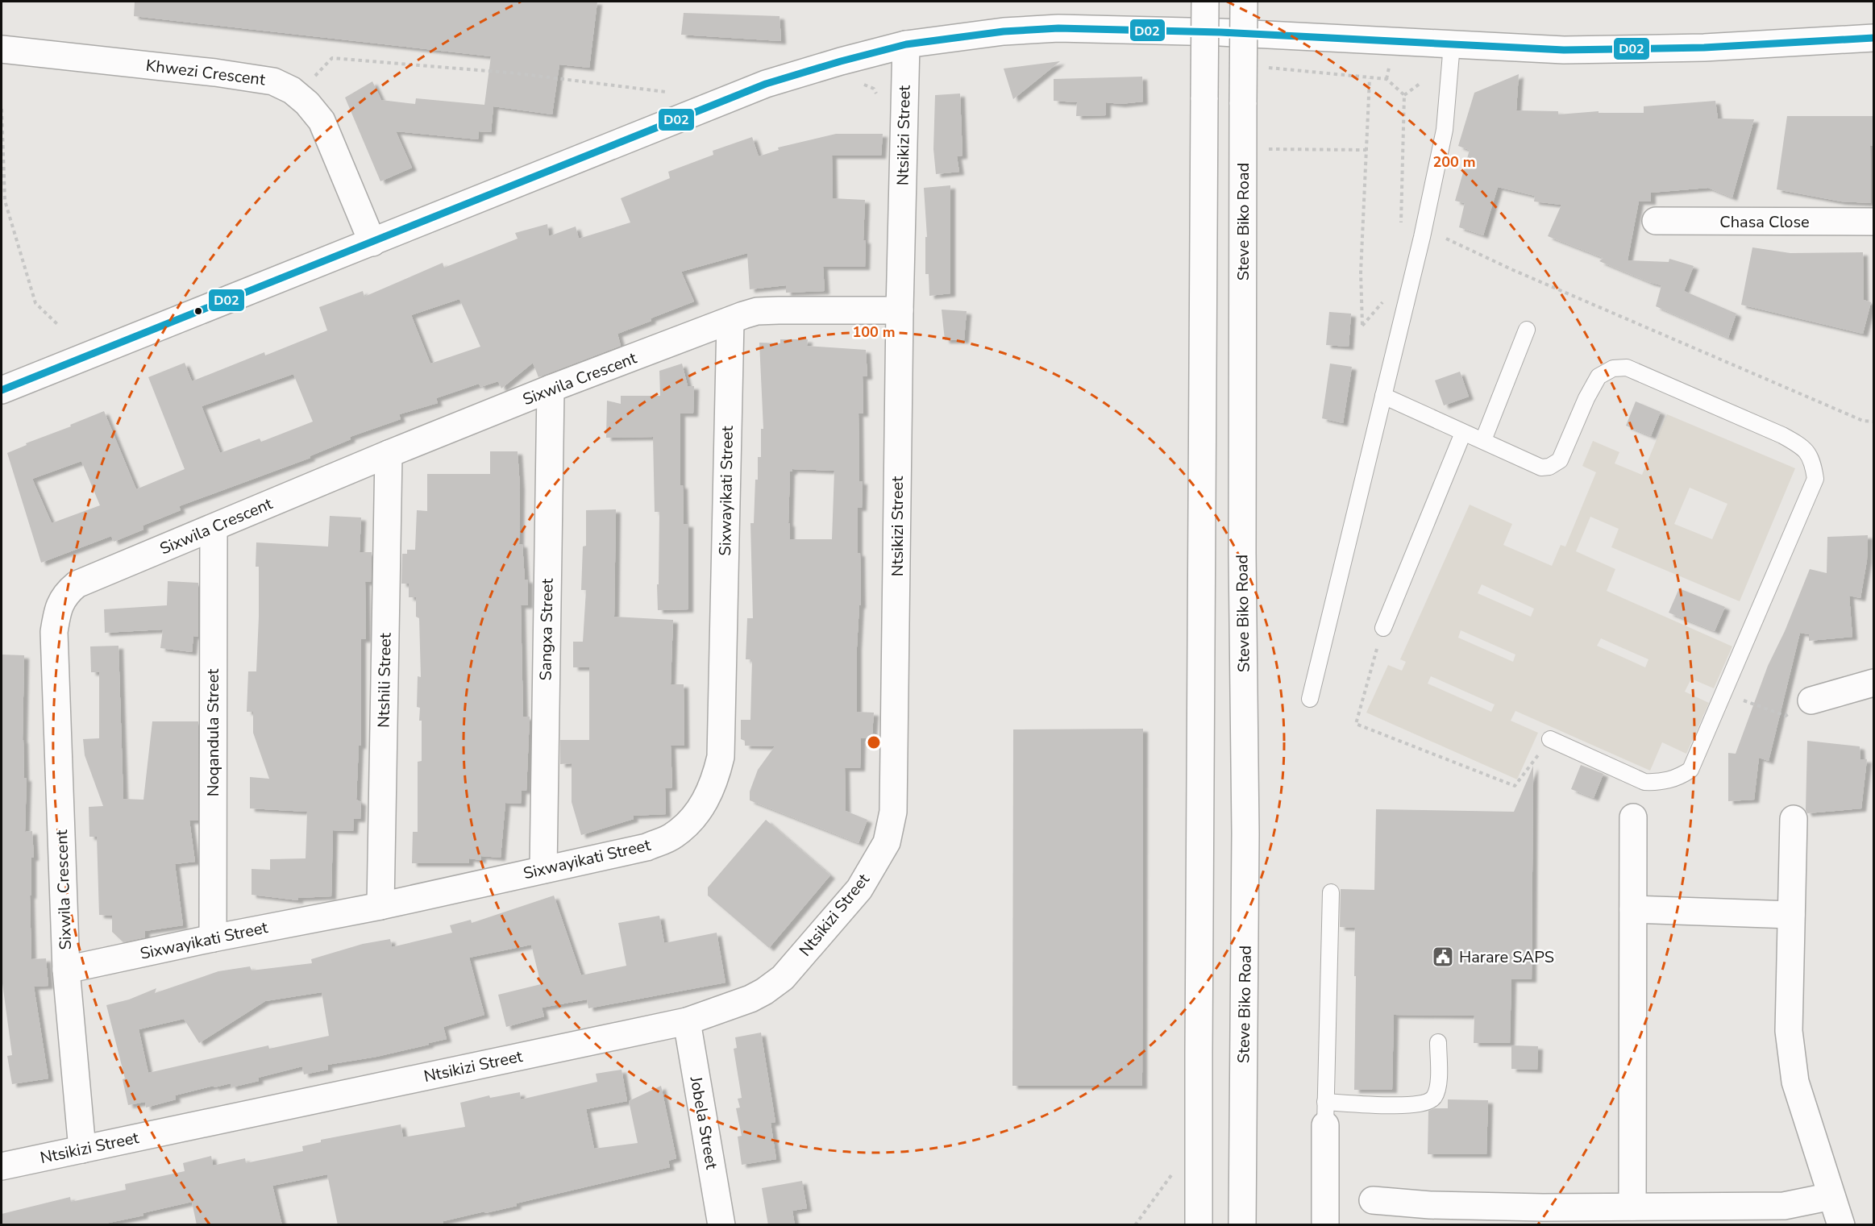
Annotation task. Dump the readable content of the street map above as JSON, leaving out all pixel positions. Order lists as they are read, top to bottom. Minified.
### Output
{"streets":{"street":["Khwezi Crescent","Ntsikizi Street","Steve Biko Road","Chasa Close","Sixwila Crescent","Sixwayikati Street","Sangxa Street","Ntshili Street","Noqandula Street","Jobela Street"]},"crossings":[["Ntsikizi Street","Sixwila Crescent"],["Ntsikizi Street","Jobela Street"],["Sixwila Crescent","Sixwayikati Street"],["Sixwila Crescent","Sangxa Street"],["Sixwila Crescent","Ntshili Street"],["Sixwila Crescent","Noqandula Street"],["Sixwayikati Street","Sangxa Street"],["Sixwayikati Street","Ntshili Street"],["Sixwayikati Street","Noqandula Street"]],"places":{"public building":["Harare SAPS"]},"lines":["transit line D02"],"rings":["200 m","100 m"]}
